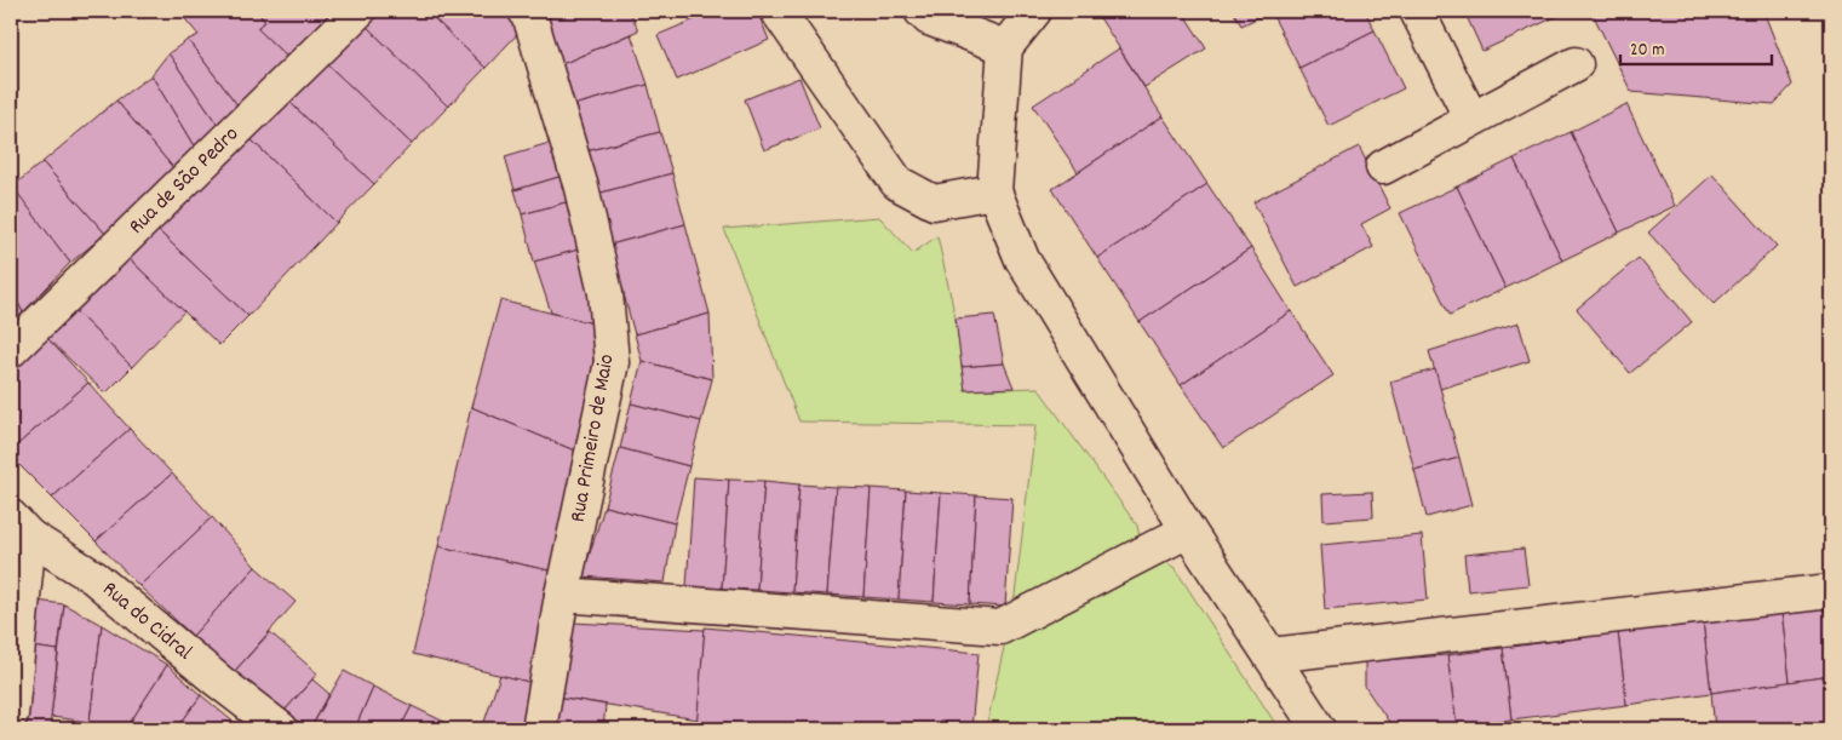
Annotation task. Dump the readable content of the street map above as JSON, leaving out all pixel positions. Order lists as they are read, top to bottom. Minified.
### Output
{"streets":{"street":["Rua de São Pedro","Rua Primeiro de Maio","Rua do Cidral"]},"scale_bar":"20 m"}
